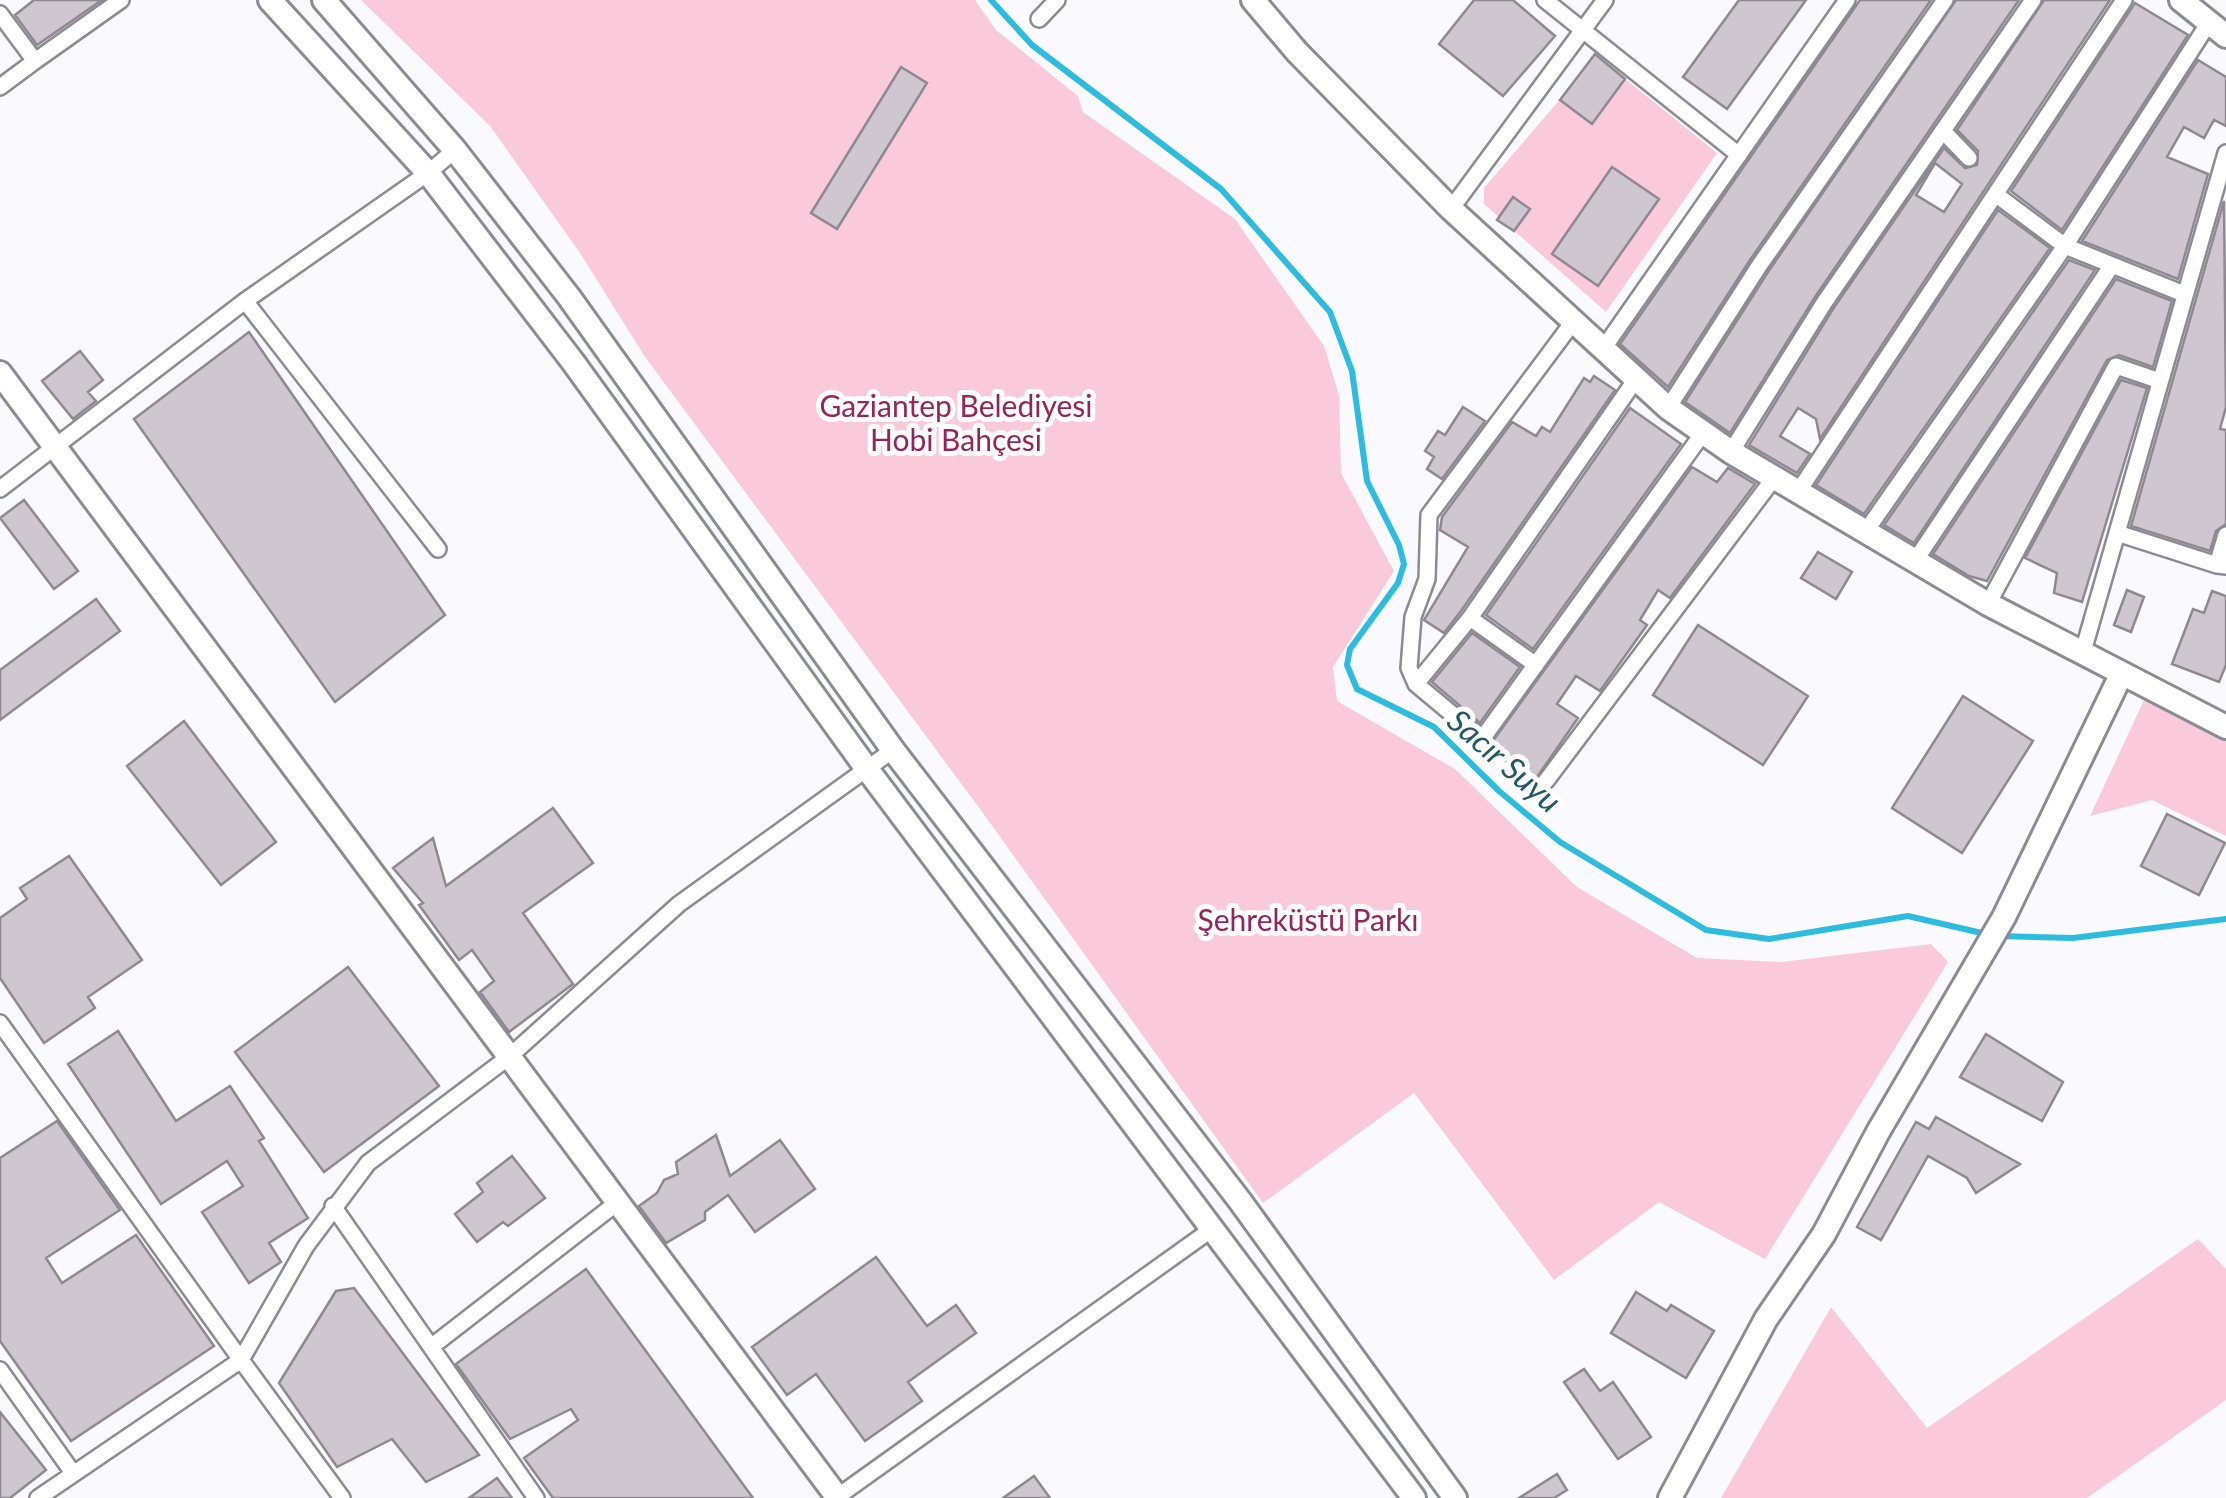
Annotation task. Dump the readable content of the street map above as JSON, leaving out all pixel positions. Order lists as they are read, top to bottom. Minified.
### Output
{"water":["Sacır Suyu"],"parks":["Gaziantep Belediyesi Hobi Bahçesi","Şehreküstü Parkı"]}
